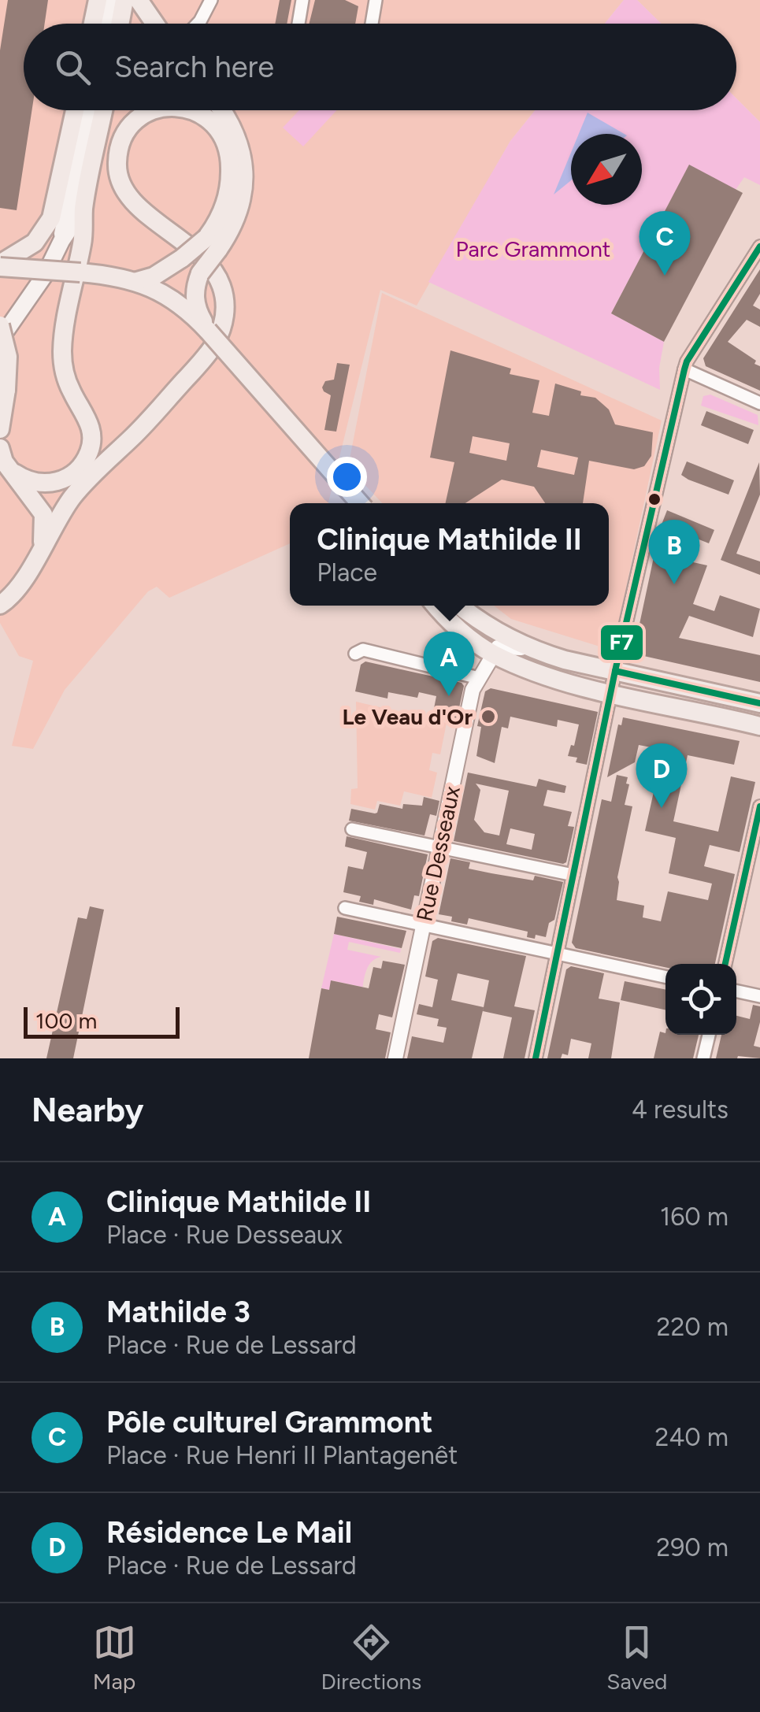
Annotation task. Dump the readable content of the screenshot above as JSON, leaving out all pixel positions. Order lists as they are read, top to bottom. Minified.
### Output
{"streets":{"street":["Rue Desseaux"]},"parks":["Parc Grammont"],"places":["Le Veau d'Or"],"lines":["transit line F7"],"scale_bar":"100 m","north":"bottom left","page":{"search":"Search here","pins":["C","B","A","D"],"popup":["Clinique Mathilde II","Place"],"scale":"100 m","heading":["Nearby","4 results"],"list":[{"mark":"A","name":"Clinique Mathilde II","note":"Place · Rue Desseaux","value":"160 m"},{"mark":"B","name":"Mathilde 3","note":"Place · Rue de Lessard","value":"220 m"},{"mark":"C","name":"Pôle culturel Grammont","note":"Place · Rue Henri II Plantagenêt","value":"240 m"},{"mark":"D","name":"Résidence Le Mail","note":"Place · Rue de Lessard","value":"290 m"}],"nav":["Map","Directions","Saved"]}}
